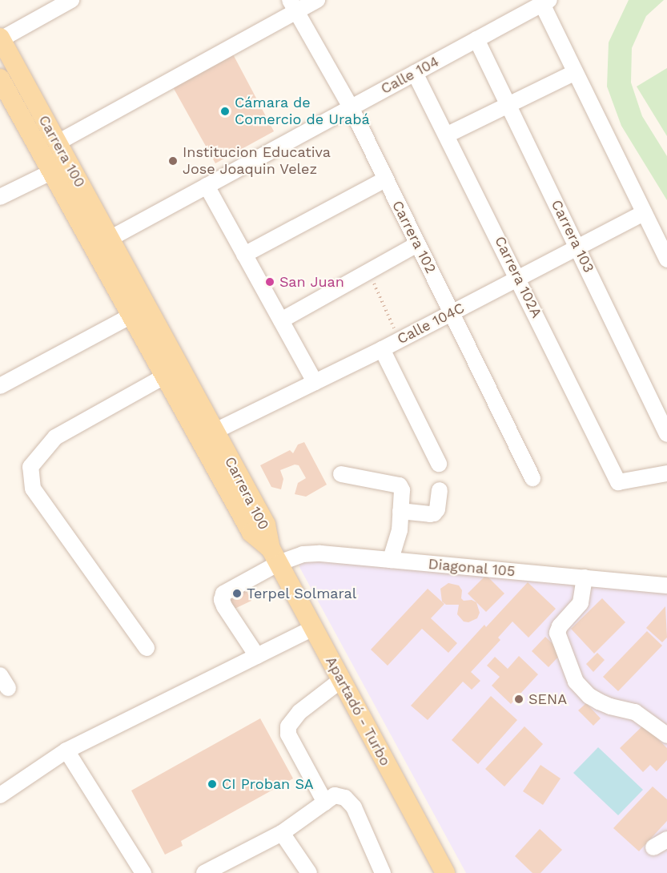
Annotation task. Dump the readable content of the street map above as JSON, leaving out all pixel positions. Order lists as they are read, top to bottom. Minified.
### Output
{"streets":{"main road":["Carrera 100","Apartadó - Turbo"],"street":["Calle 104","Carrera 103","Carrera 102","Carrera 102A","Calle 104C","Diagonal 105"]},"crossings":[["Calle 104","Carrera 100"],["Calle 104","Carrera 103"],["Calle 104","Carrera 102"],["Calle 104","Carrera 102A"],["Carrera 100","Calle 104C"],["Carrera 100","Diagonal 105"],["Carrera 100","Apartadó - Turbo"],["Carrera 103","Calle 104C"],["Carrera 102","Calle 104C"],["Carrera 102A","Calle 104C"],["Diagonal 105","Apartadó - Turbo"]],"places":["Cámara de Comercio de Urabá","Institucion Educativa Jose Joaquin Velez","San Juan","Terpel Solmaral","SENA","CI Proban SA"]}
